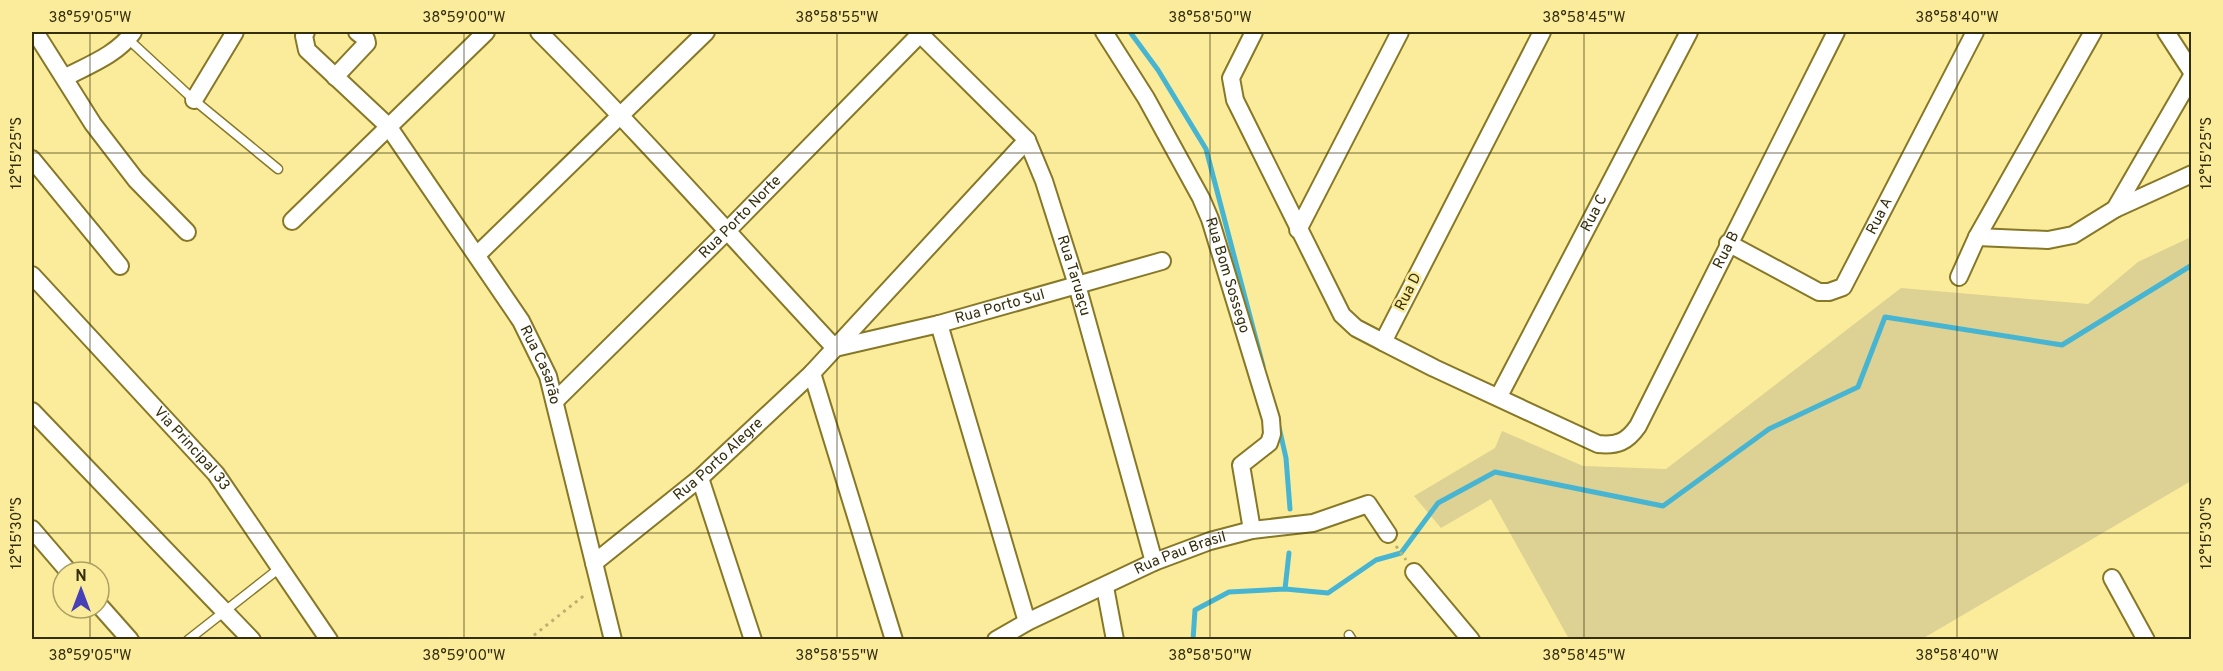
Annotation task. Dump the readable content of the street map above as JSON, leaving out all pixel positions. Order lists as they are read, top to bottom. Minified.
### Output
{"streets":{"street":["Rua C","Rua A","Rua Porto Norte","Rua B","Rua Taruaçu","Rua Bom Sossego","Rua D","Rua Porto Sul","Rua Casarão","Via Principal 33","Rua Porto Alegre","Rua Pau Brasil"]},"crossings":[["Rua C","Rua B"],["Rua A","Rua B"],["Rua Porto Norte","Rua Taruaçu"],["Rua Porto Norte","Rua Casarão"],["Rua Taruaçu","Rua Porto Sul"],["Rua Taruaçu","Rua Porto Alegre"],["Rua Taruaçu","Rua Pau Brasil"],["Rua Bom Sossego","Rua Pau Brasil"],["Rua Porto Sul","Rua Porto Alegre"],["Rua Casarão","Rua Porto Alegre"]],"north":"top","coordinates":["38°59'05\"W","38°59'00\"W","38°58'55\"W","38°58'50\"W","38°58'45\"W","38°58'40\"W","12°15'25\"S","12°15'30\"S"]}
